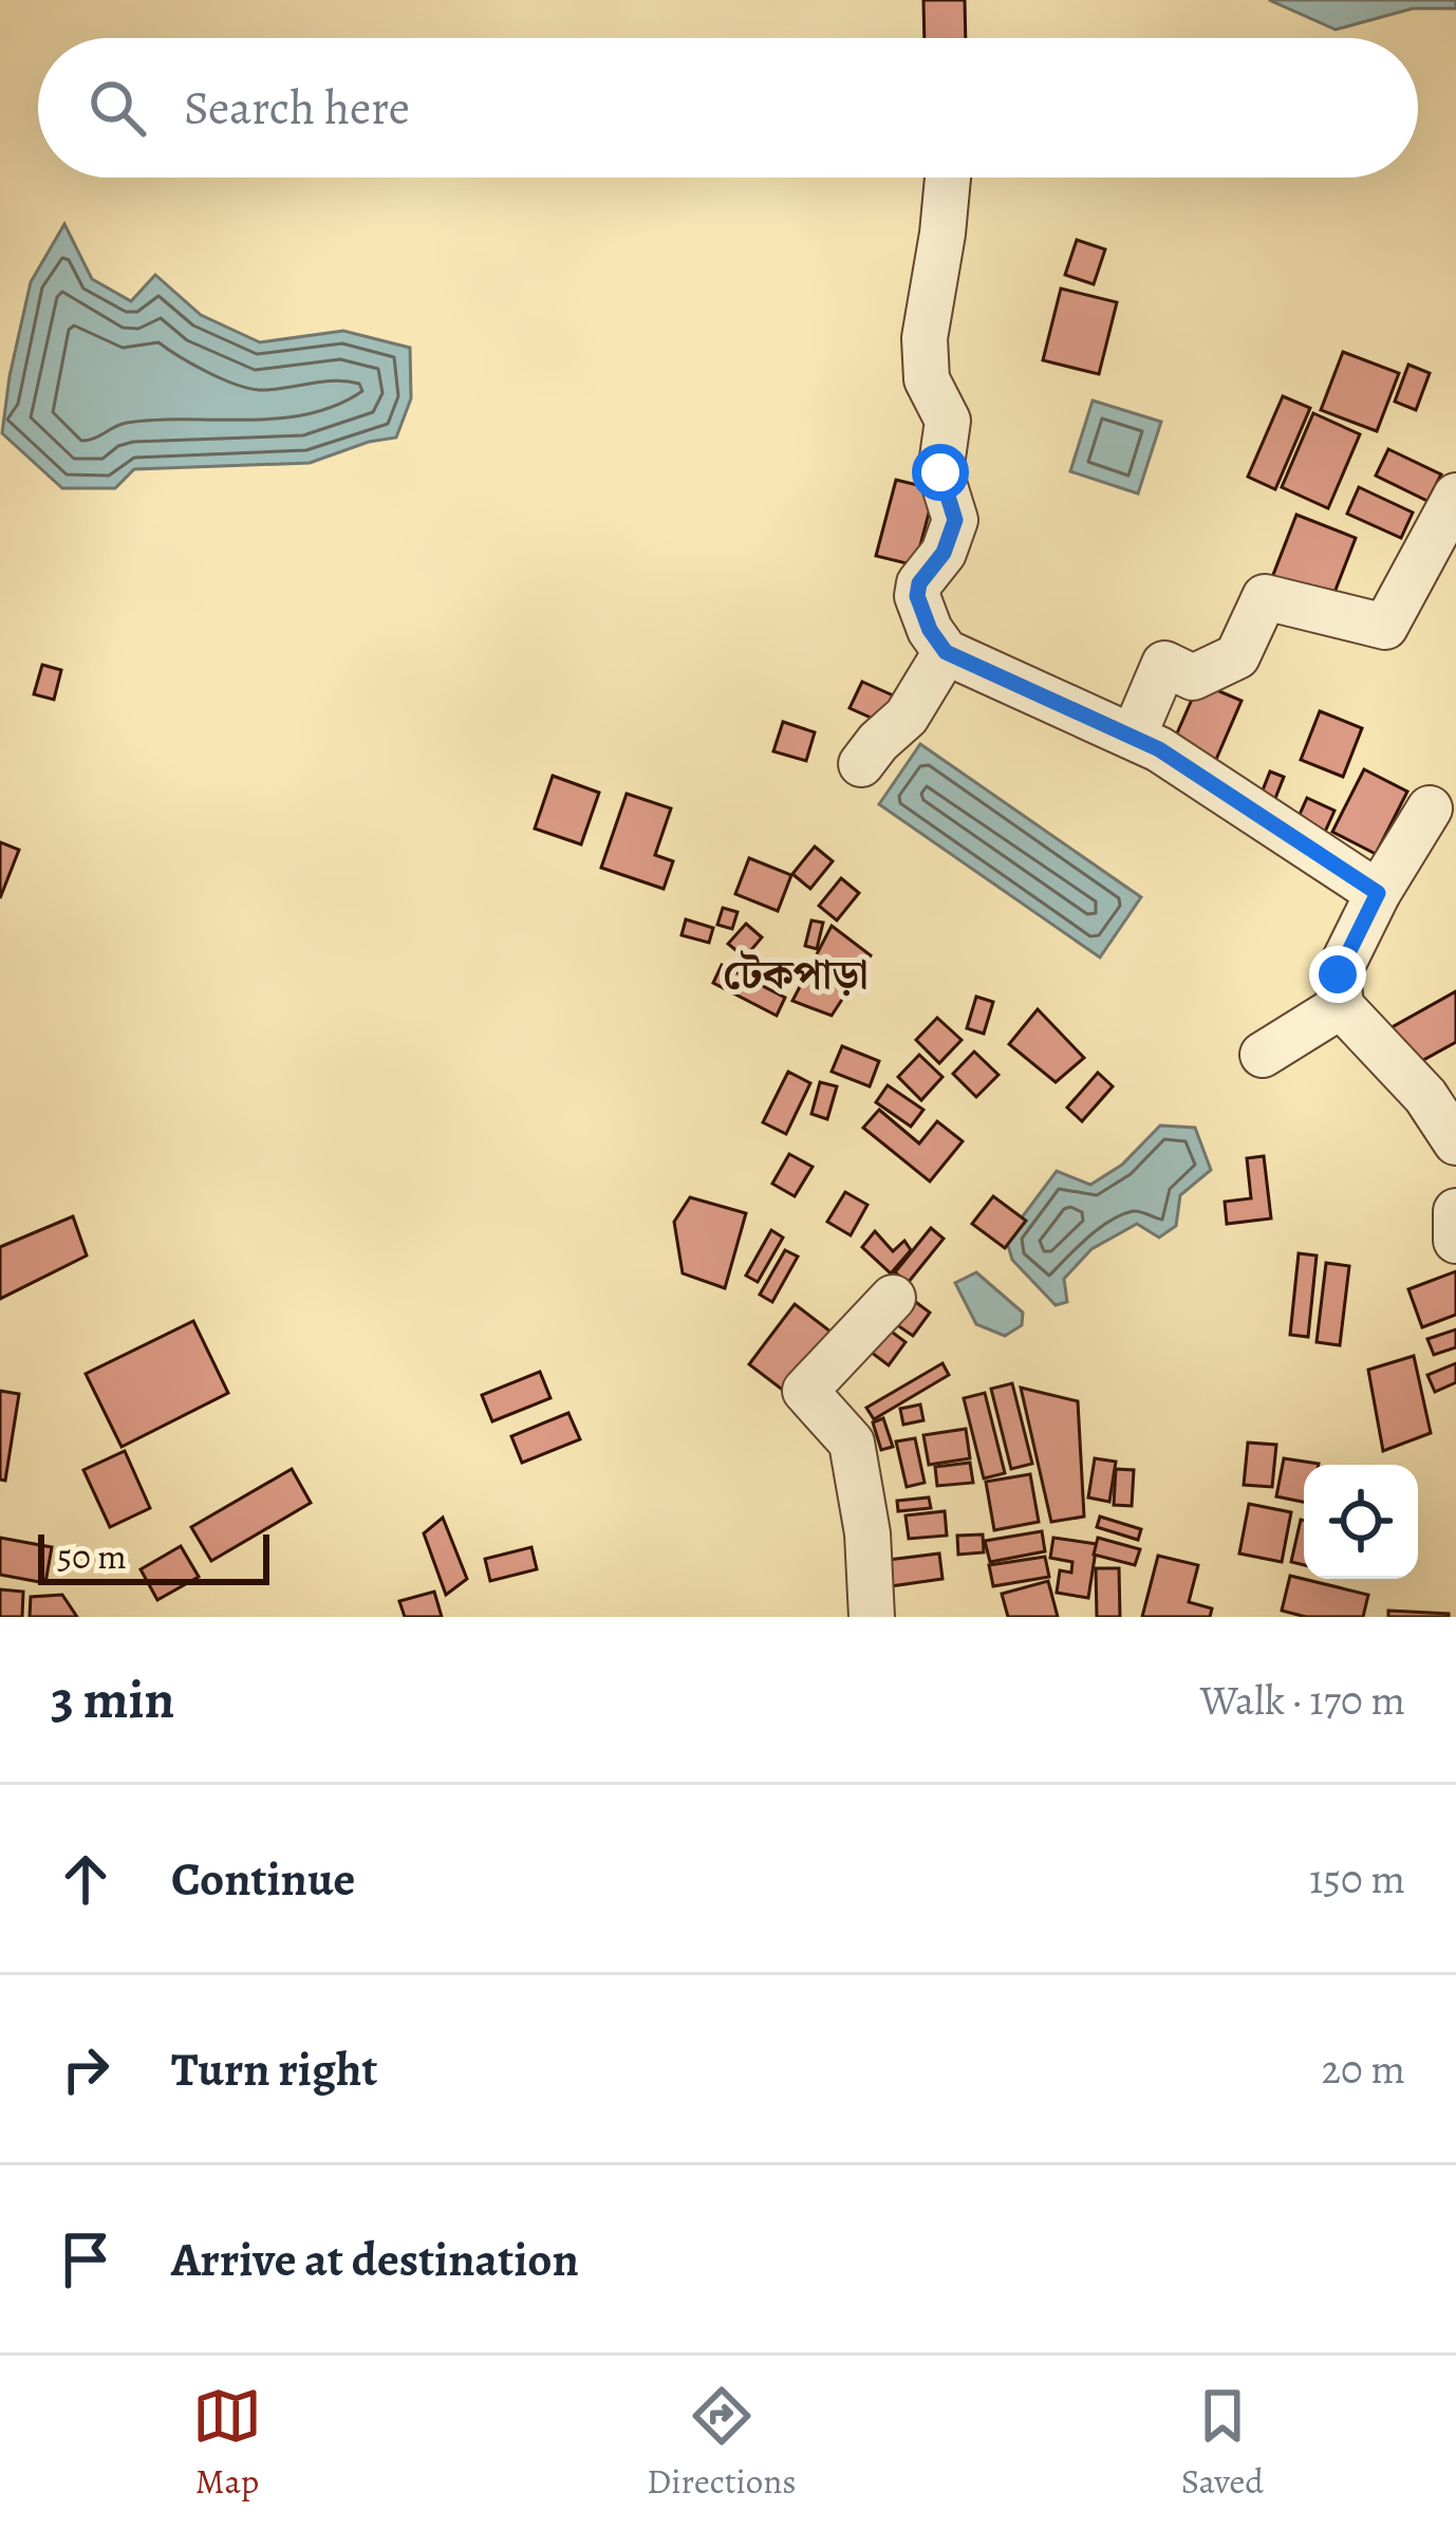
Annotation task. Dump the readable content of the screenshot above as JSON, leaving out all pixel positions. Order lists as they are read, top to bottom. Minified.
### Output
{"districts":["টেকপাড়া"],"scale_bar":"50 m","page":{"search":"Search here","scale":"50 m","heading":["3 min","Walk · 170 m"],"list":[["Continue","150 m"],["Turn right","20 m"],"Arrive at destination"],"nav":["Map","Directions","Saved"]}}
